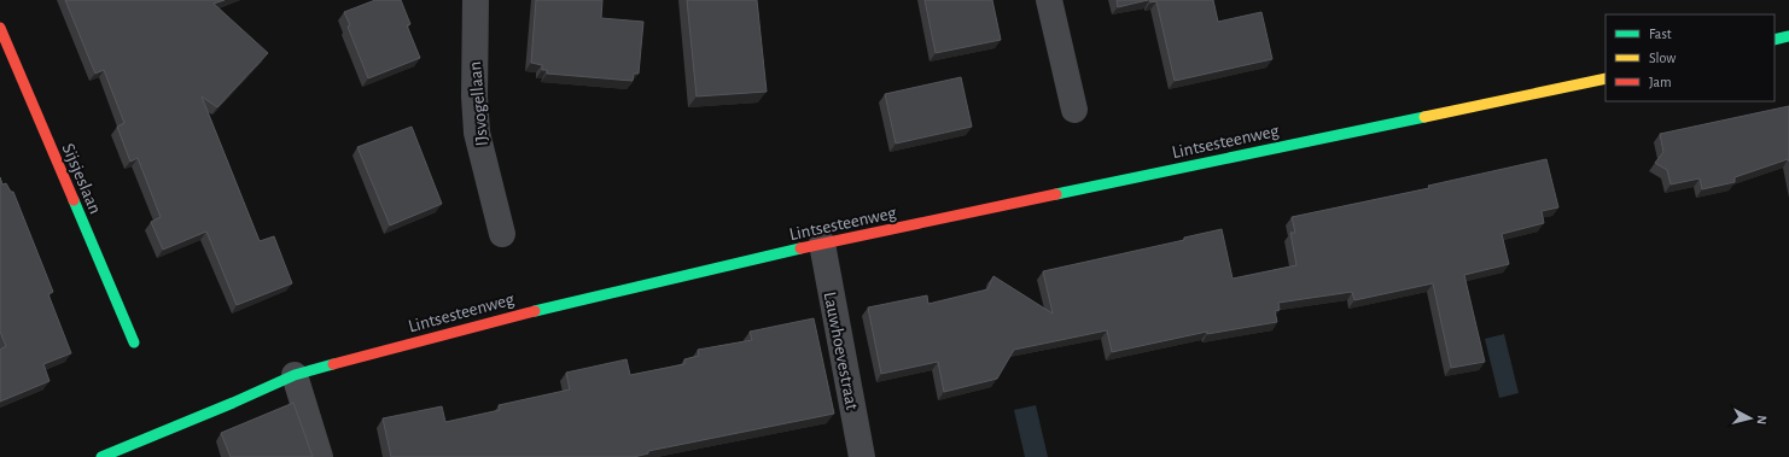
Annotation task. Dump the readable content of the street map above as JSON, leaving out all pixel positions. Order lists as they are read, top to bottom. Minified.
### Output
{"streets":{"street":["IJsvogellaan","Lintsesteenweg","Sijsjeslaan","Lauwhoevestraat"]},"crossings":[["Lintsesteenweg","Lauwhoevestraat"]],"legend":["Fast","Slow","Jam"],"north":"right"}
